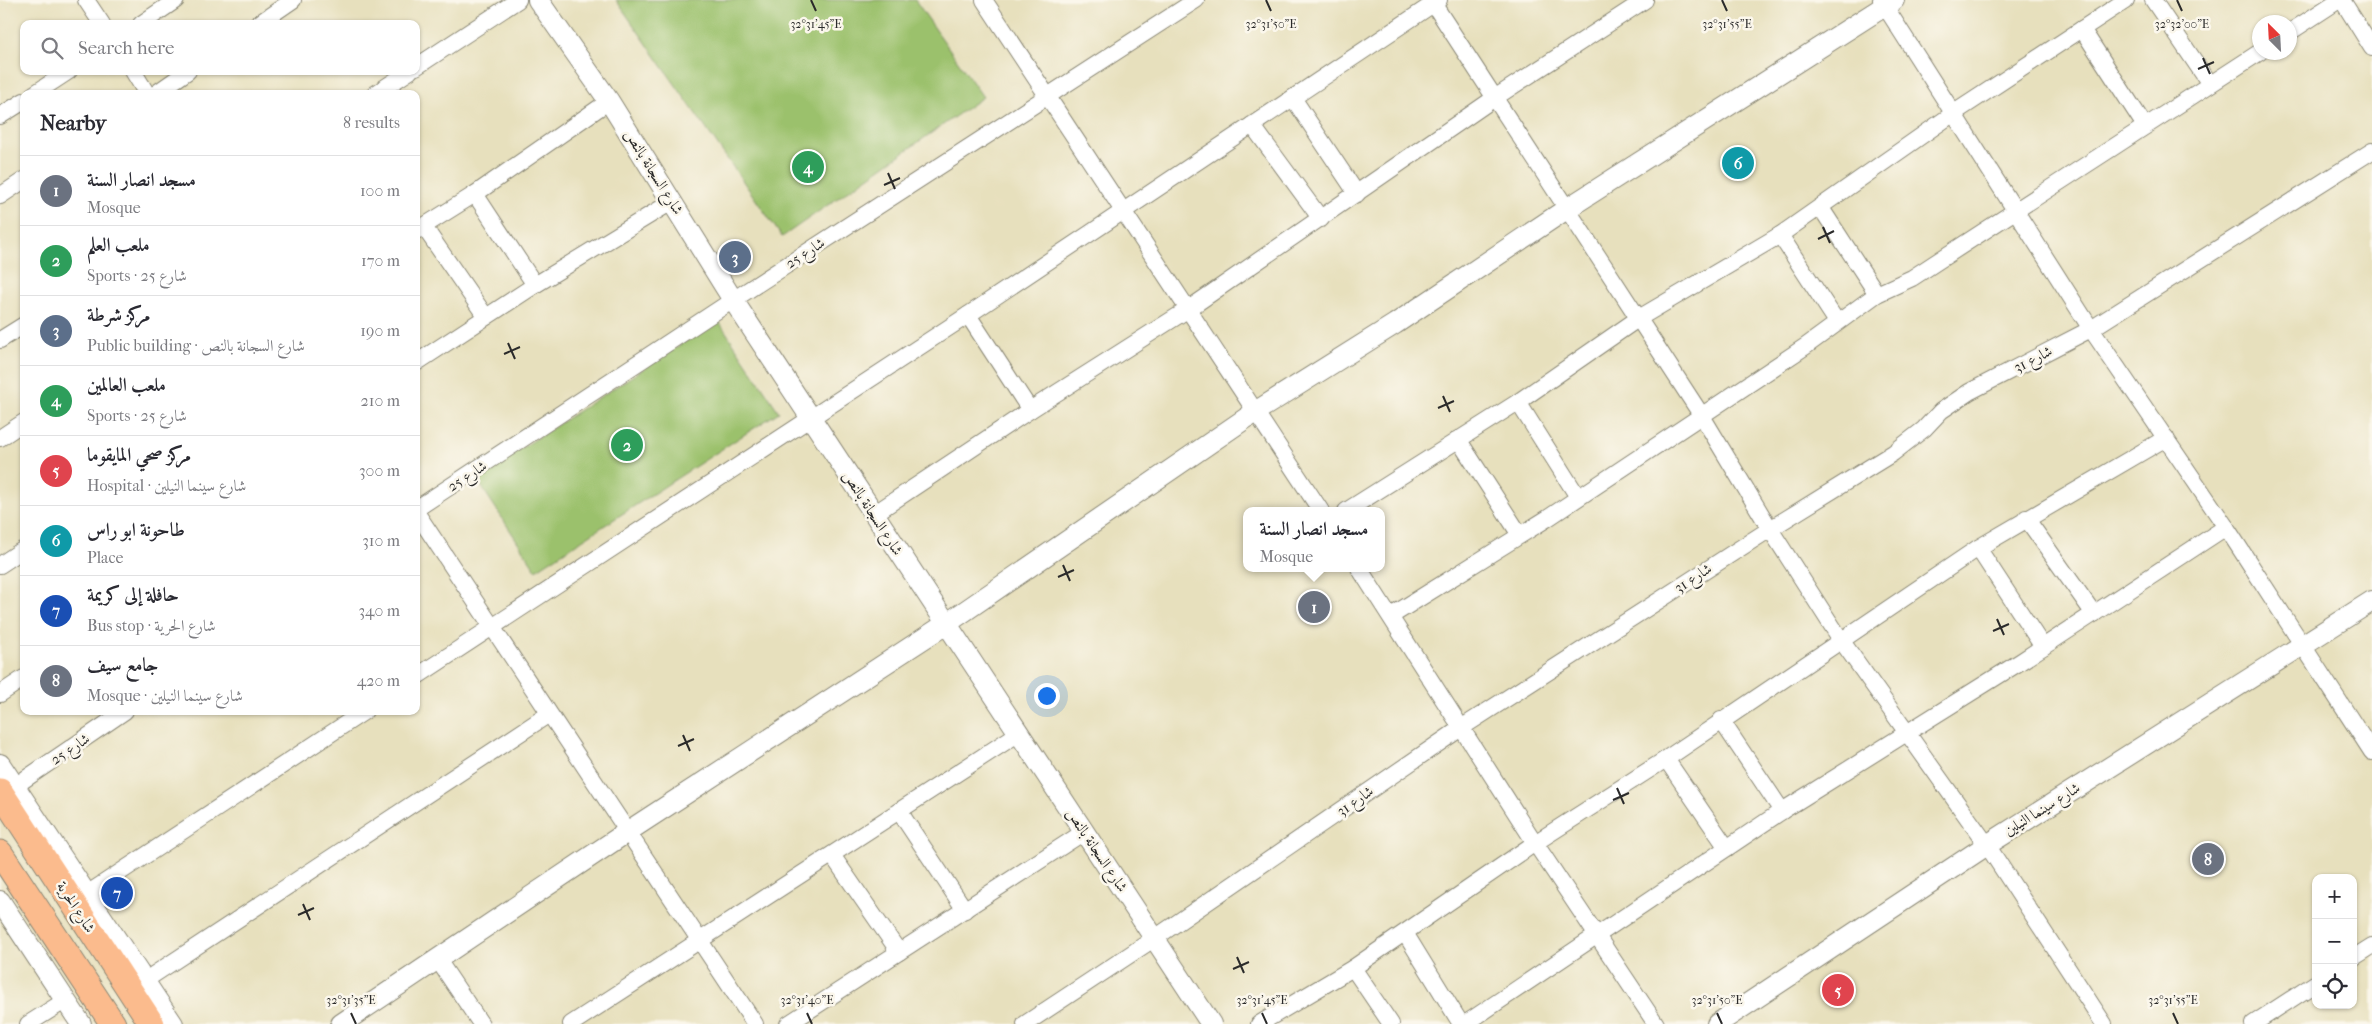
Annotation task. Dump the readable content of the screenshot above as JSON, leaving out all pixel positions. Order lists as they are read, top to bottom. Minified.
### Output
{"streets":{"main road":["شارع الحرية"],"street":["شارع السجانة بالنص","شارع 25","شارع 31","شارع سينما النيلين"]},"crossings":[["شارع السجانة بالنص","شارع 25"],["شارع السجانة بالنص","شارع 31"],["شارع 25","شارع الحرية"]],"north":"top left","page":{"search":"Search here","heading":["Nearby","8 results"],"pins":["6","4","3","2","1","8","7","5"],"list":[{"mark":"1","name":"مسجد انصار السنة","note":"Mosque","value":"100 m"},{"mark":"2","name":"ملعب العلم","note":"Sports · شارع 25","value":"170 m"},{"mark":"3","name":"مركز شرطة","note":"Public building · شارع السجانة بالنص","value":"190 m"},{"mark":"4","name":"ملعب العالمين","note":"Sports · شارع 25","value":"210 m"},{"mark":"5","name":"مركز صحي المايقوما","note":"Hospital · شارع سينما النيلين","value":"300 m"},{"mark":"6","name":"طاحونة ابو راس","note":"Place","value":"310 m"},{"mark":"7","name":"حافلة إلى كريمة","note":"Bus stop · شارع الحرية","value":"340 m"},{"mark":"8","name":"جامع سيف","note":"Mosque · شارع سينما النيلين","value":"420 m"}],"popup":["مسجد انصار السنة","Mosque"],"map_buttons":["+","−"]},"coordinates":["32°31'45\"E","32°31'50\"E","32°31'55\"E","32°32'00\"E","32°31'35\"E","32°31'40\"E"]}
